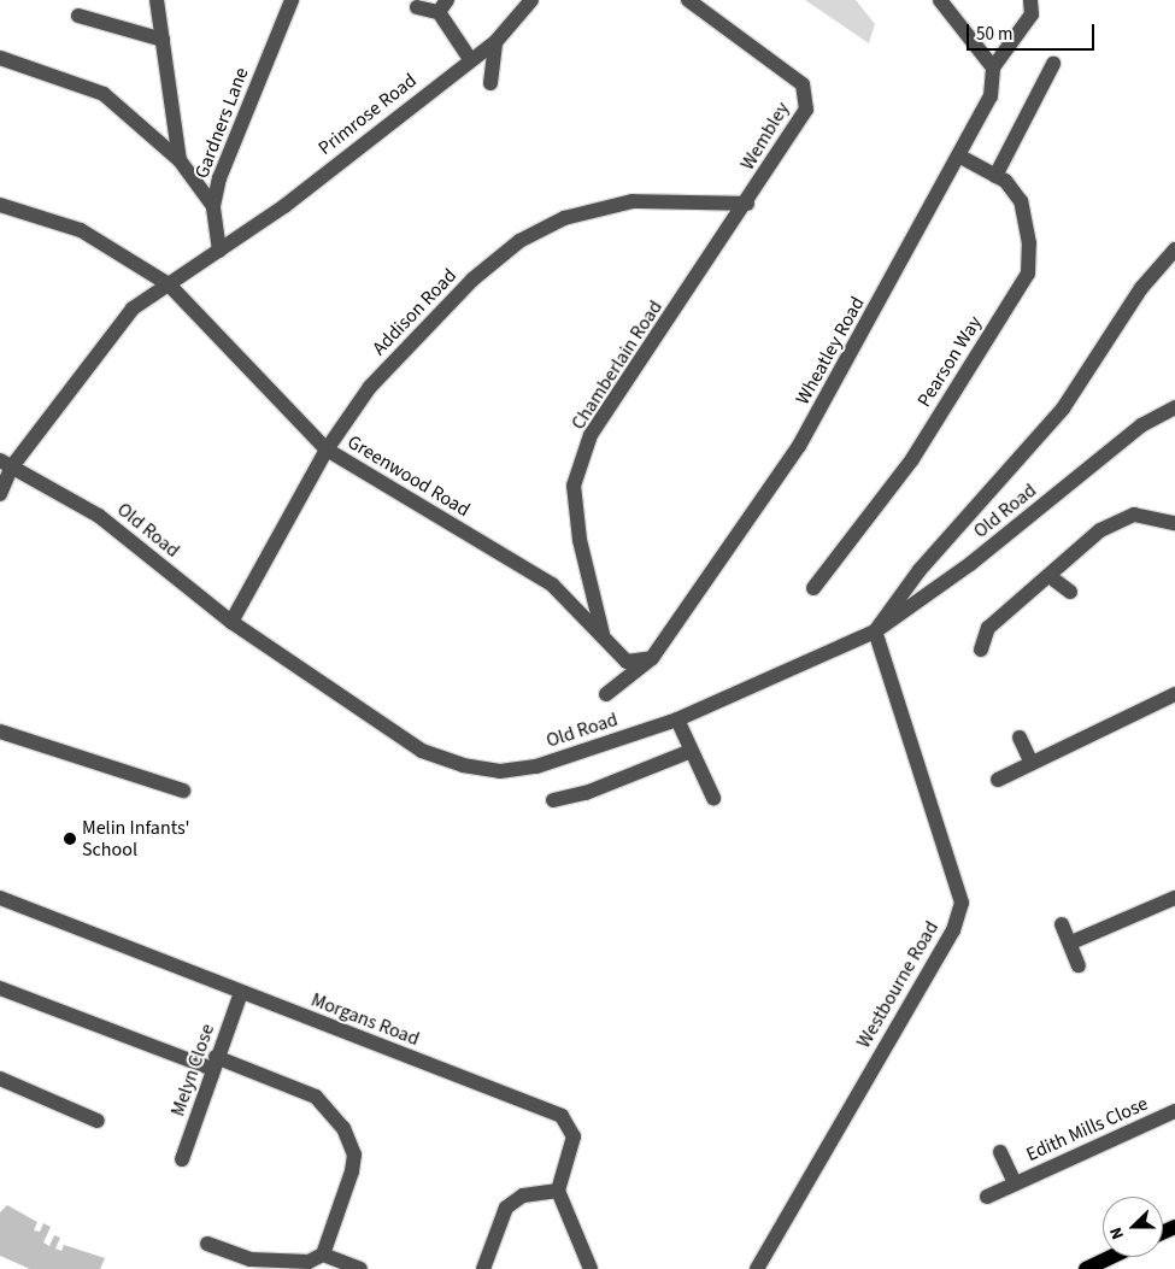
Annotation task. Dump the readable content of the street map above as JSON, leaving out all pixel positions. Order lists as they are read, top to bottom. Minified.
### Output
{"streets":{"street":["Primrose Road","Gardners Lane","Wembley","Addison Road","Wheatley Road","Pearson Way","Chamberlain Road","Greenwood Road","Old Road","Westbourne Road","Morgans Road","Melyn Close","Edith Mills Close"]},"crossings":[["Primrose Road","Gardners Lane"],["Wembley","Addison Road"],["Wembley","Chamberlain Road"],["Addison Road","Chamberlain Road"],["Addison Road","Greenwood Road"],["Addison Road","Old Road"],["Wheatley Road","Pearson Way"],["Wheatley Road","Greenwood Road"],["Chamberlain Road","Greenwood Road"],["Old Road","Westbourne Road"],["Morgans Road","Melyn Close"]],"places":["Melin Infants' School"],"scale_bar":"50 m","north":"left"}
